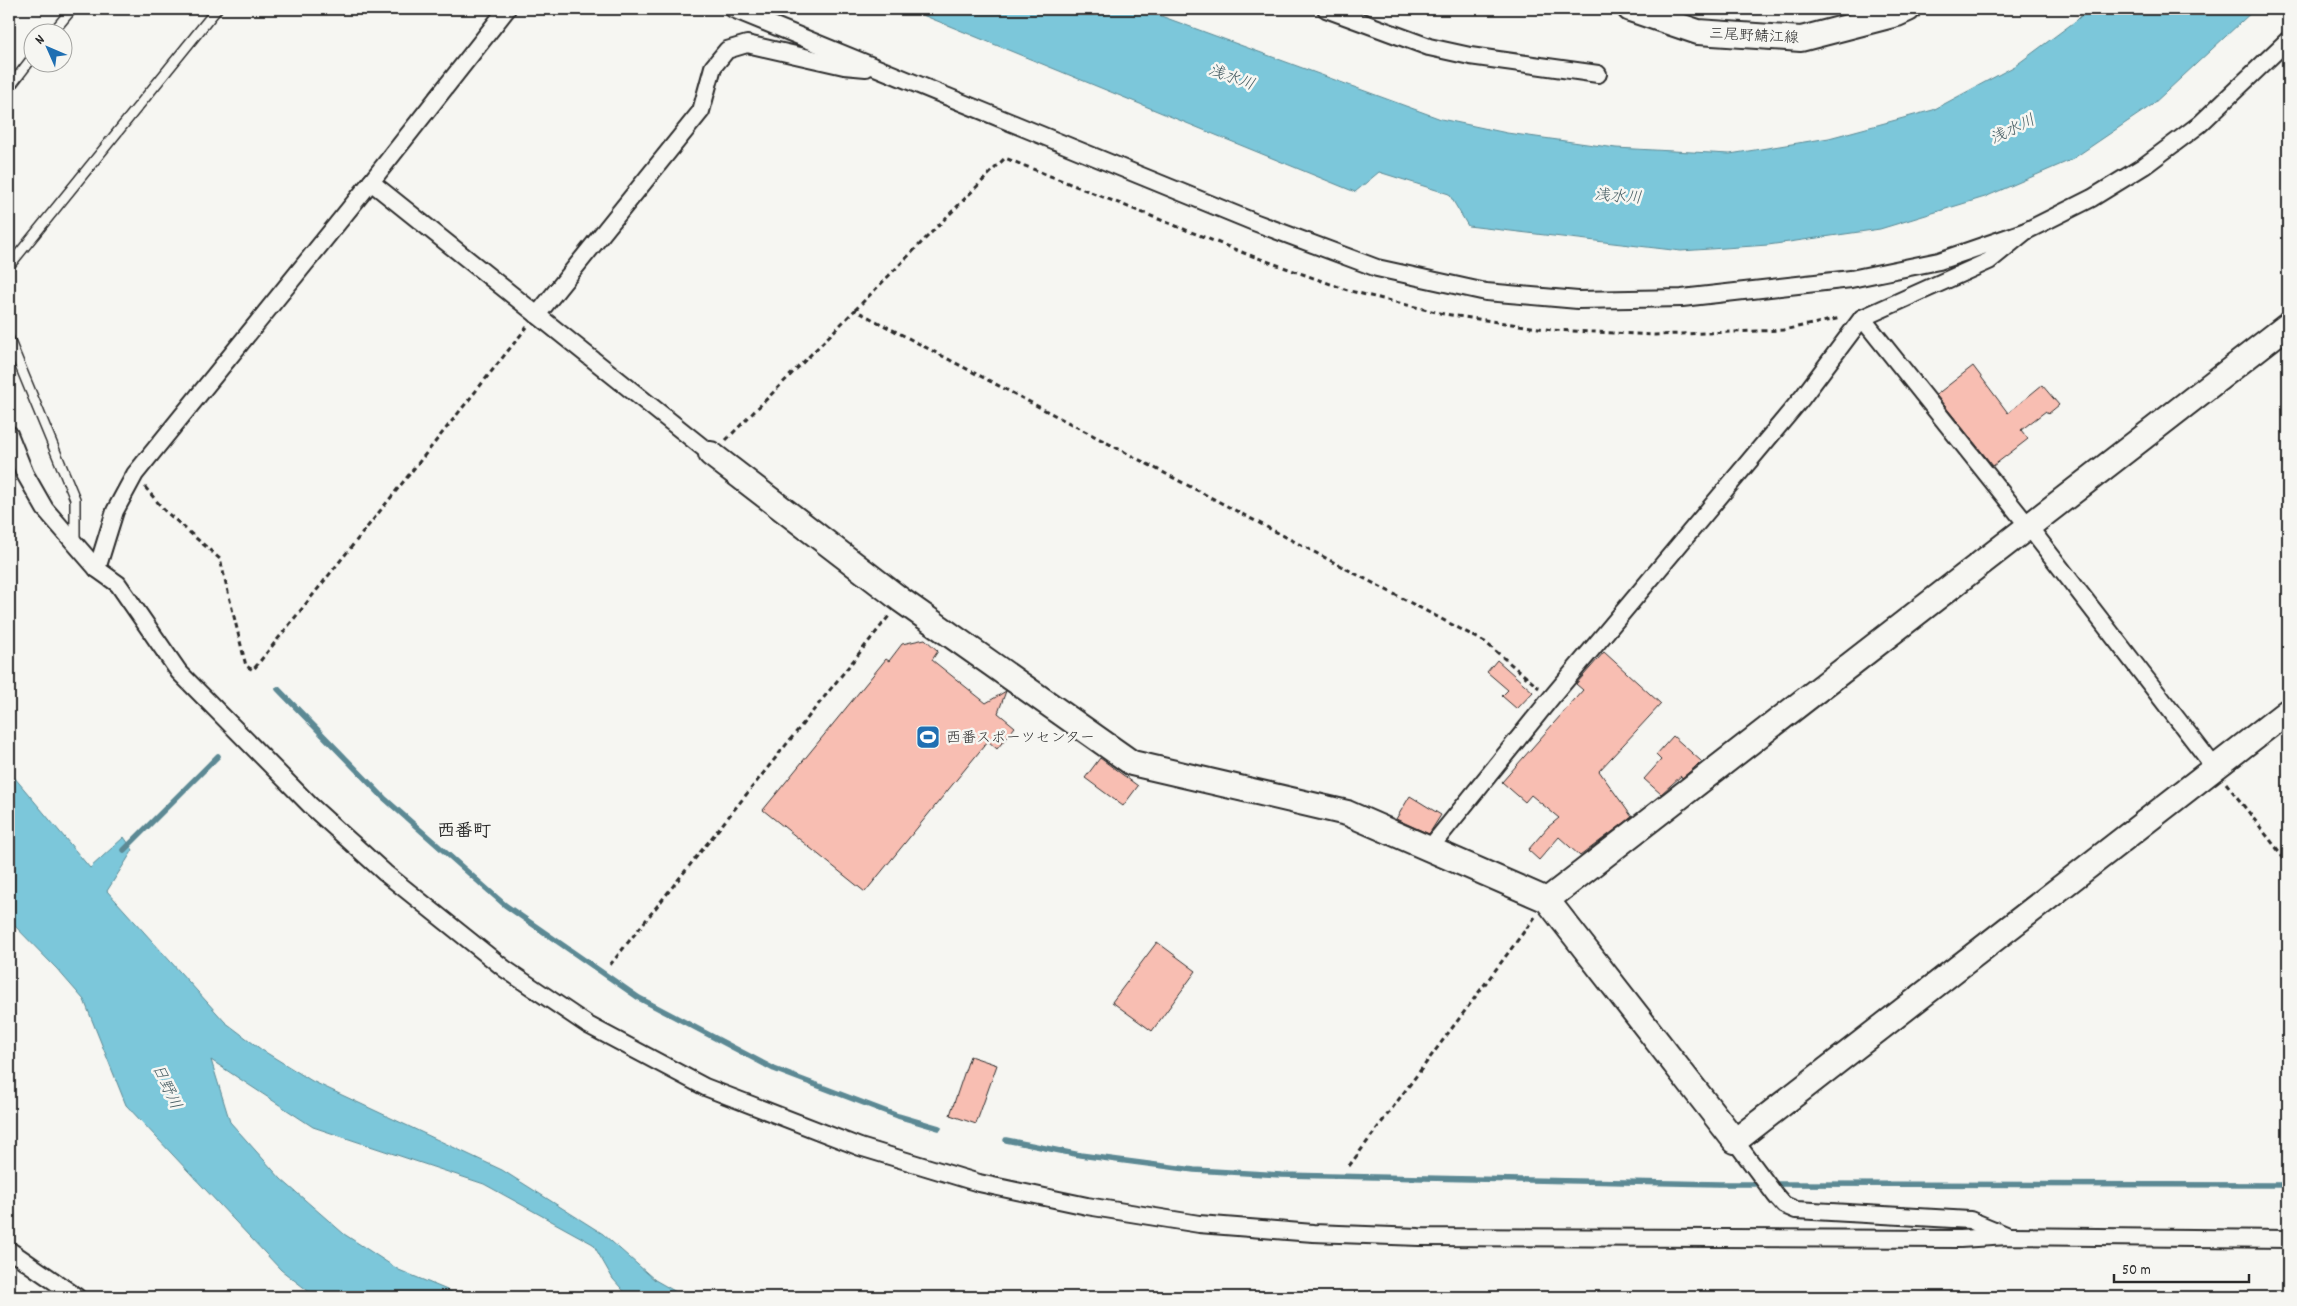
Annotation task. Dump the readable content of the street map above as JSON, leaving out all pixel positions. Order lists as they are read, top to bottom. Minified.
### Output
{"streets":{"street":["三尾野鯖江線"]},"districts":["西番町"],"water":["浅水川","日野川"],"places":{"sports":["西番スポーツセンター"]},"scale_bar":"50 m","north":"top left"}
